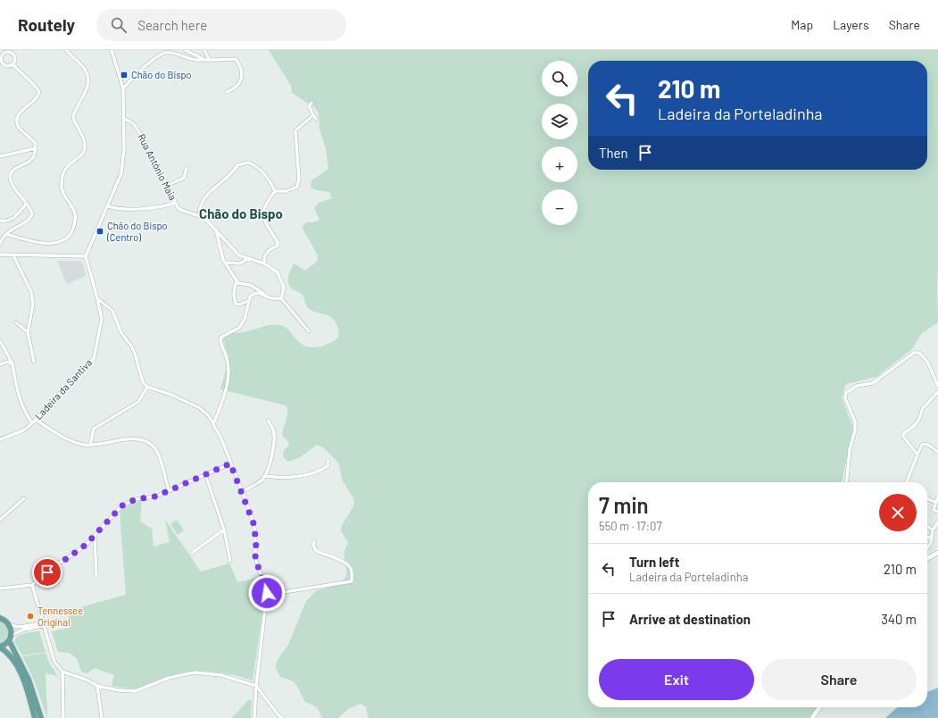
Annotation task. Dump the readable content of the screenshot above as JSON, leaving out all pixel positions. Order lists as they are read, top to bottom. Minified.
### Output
{"streets":{"street":["Rua António Maia","Ladeira da Santiva"]},"districts":["Chão do Bispo"],"places":{"transit":["Chão do Bispo","Chão do Bispo (Centro)"],"other":["Tennessee Original"]},"page":{"header":"Routely","search":"Search here","nav":["Map","Layers","Share"],"map_buttons":["+","−"],"turn":["210 m","Ladeira da Porteladinha"],"then":"Then","heading":["7 min","550 m · 17:07"],"list":[{"name":"Turn left","note":"Ladeira da Porteladinha","value":"210 m"},{"name":"Arrive at destination","value":"340 m"}],"buttons":["Exit","Share"]}}
